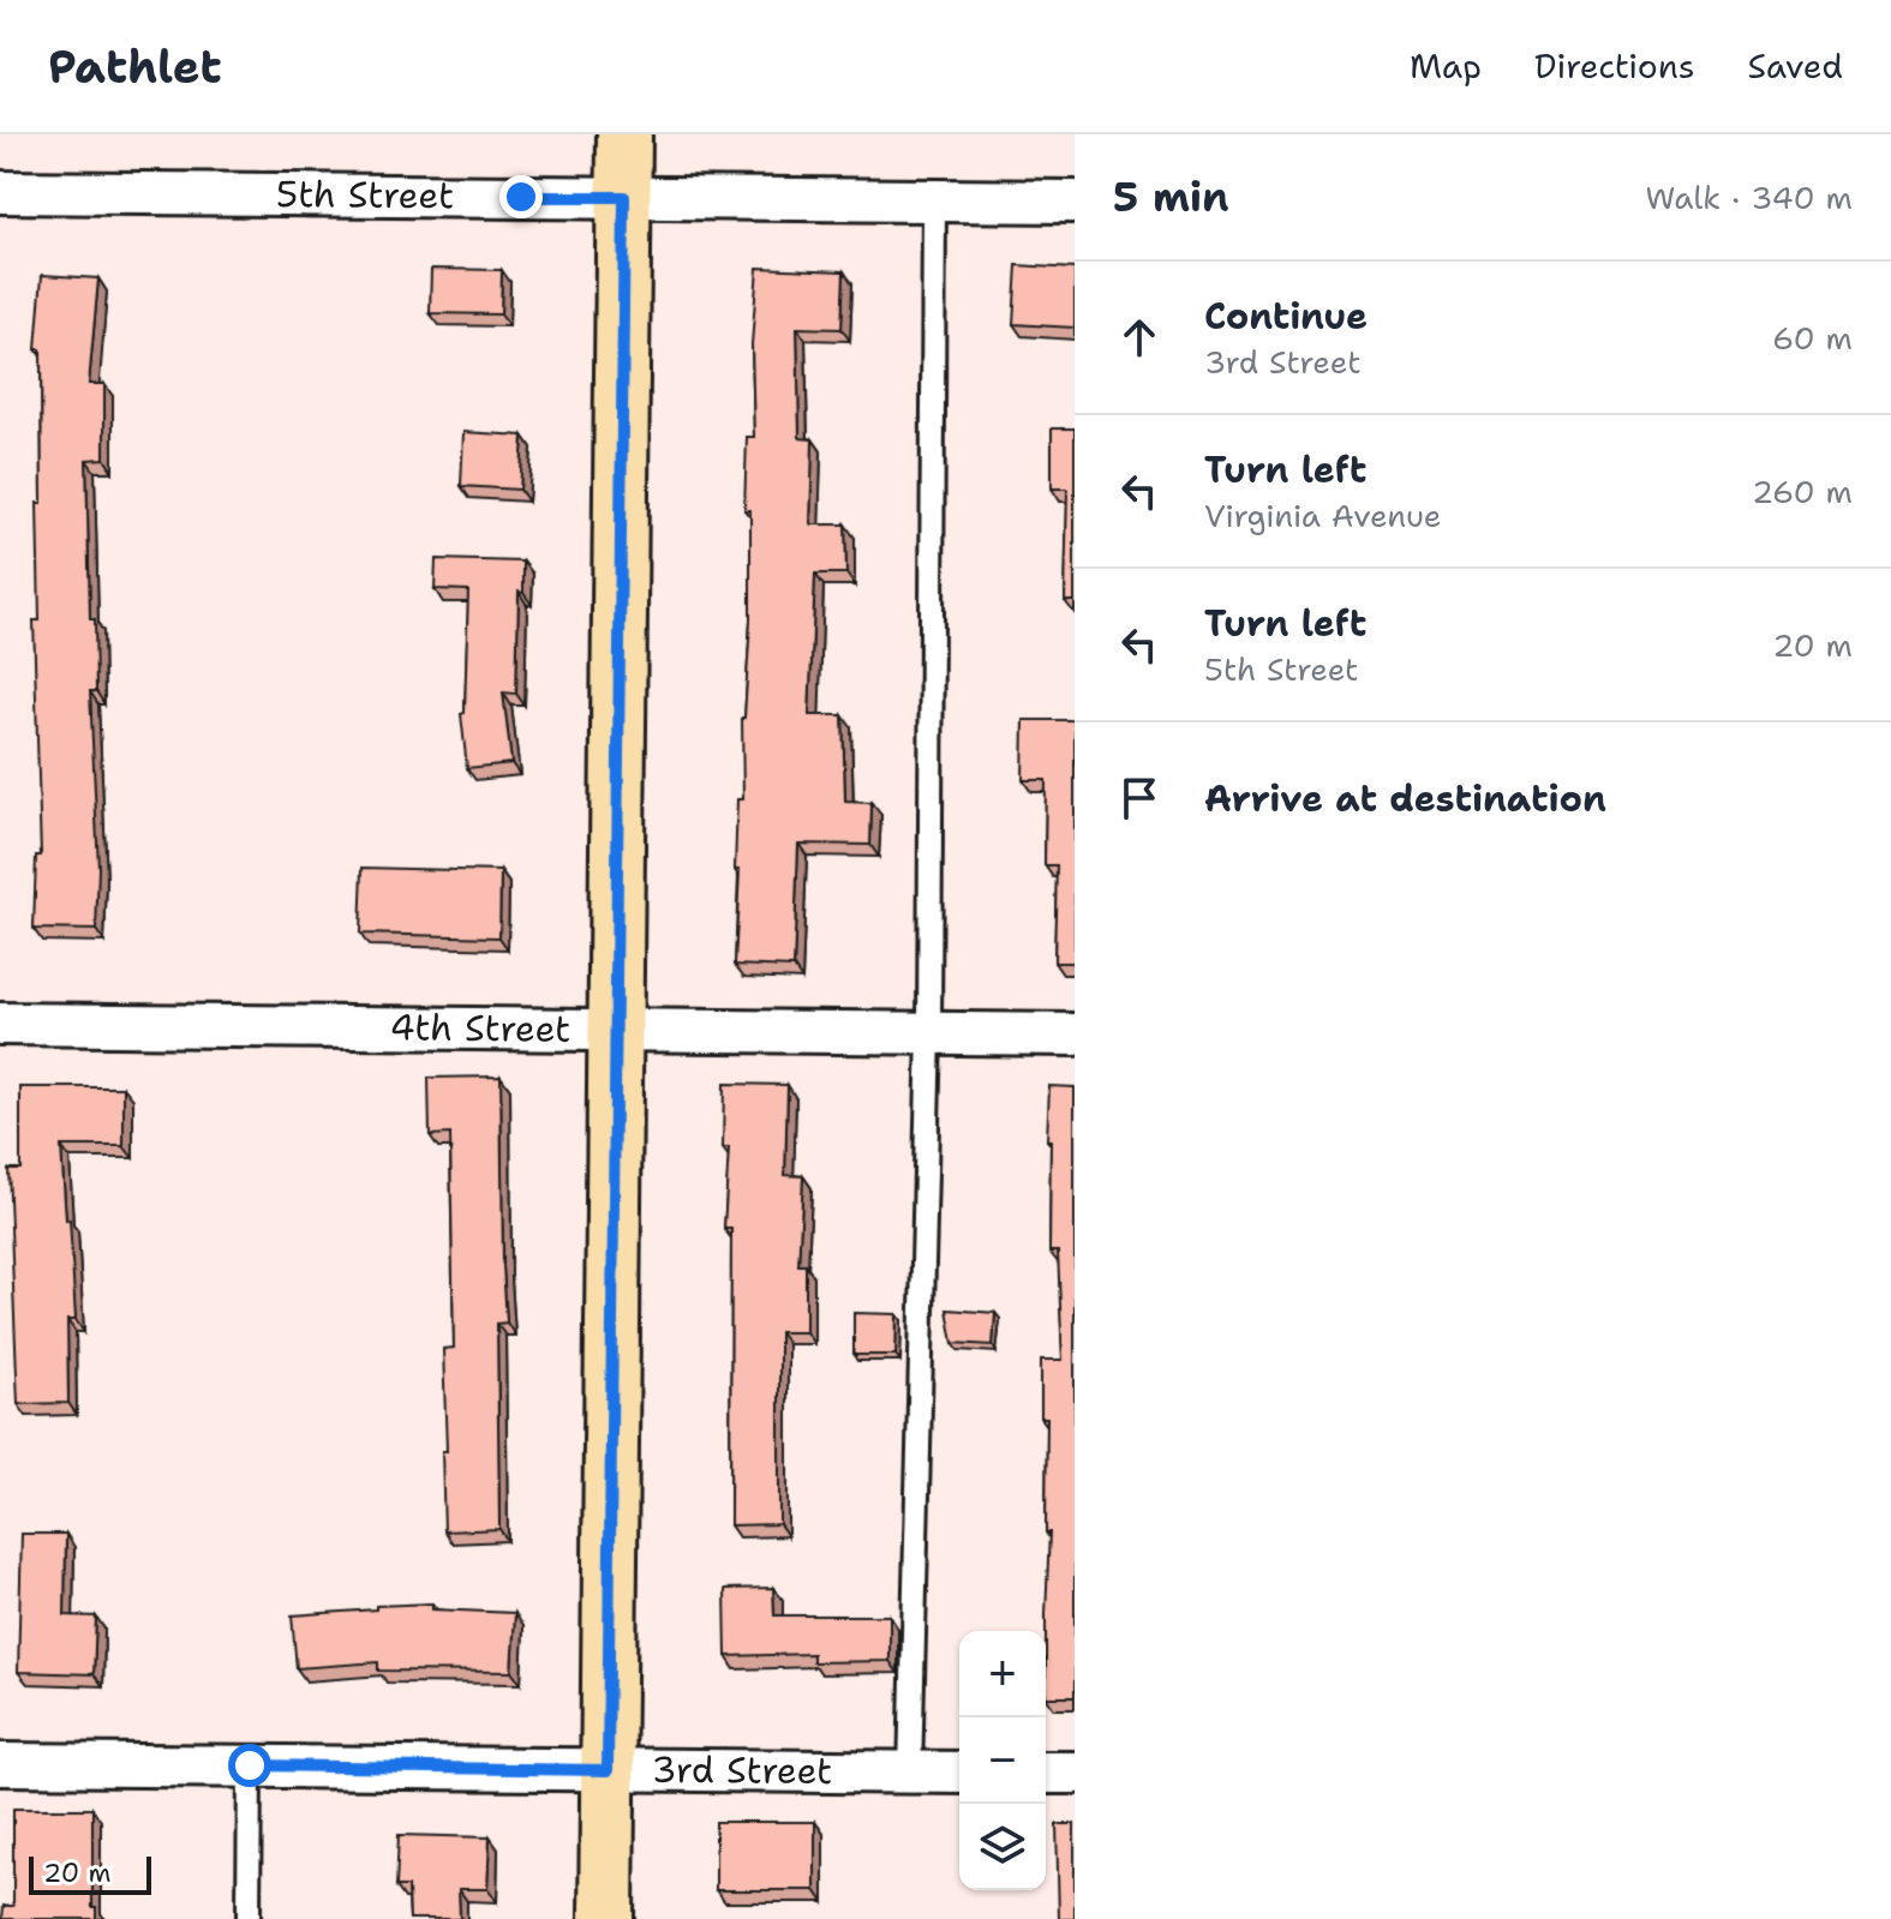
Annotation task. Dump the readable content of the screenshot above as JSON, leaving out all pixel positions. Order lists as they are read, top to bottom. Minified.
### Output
{"streets":{"street":["5th Street","4th Street","3rd Street"]},"scale_bar":"20 m","page":{"header":"Pathlet","nav":["Map","Directions","Saved"],"heading":["5 min","Walk · 340 m"],"list":[["Continue","3rd Street","60 m"],["Turn left","Virginia Avenue","260 m"],["Turn left","5th Street","20 m"],"Arrive at destination"],"map_buttons":["+","−"],"scale":"20 m"}}
